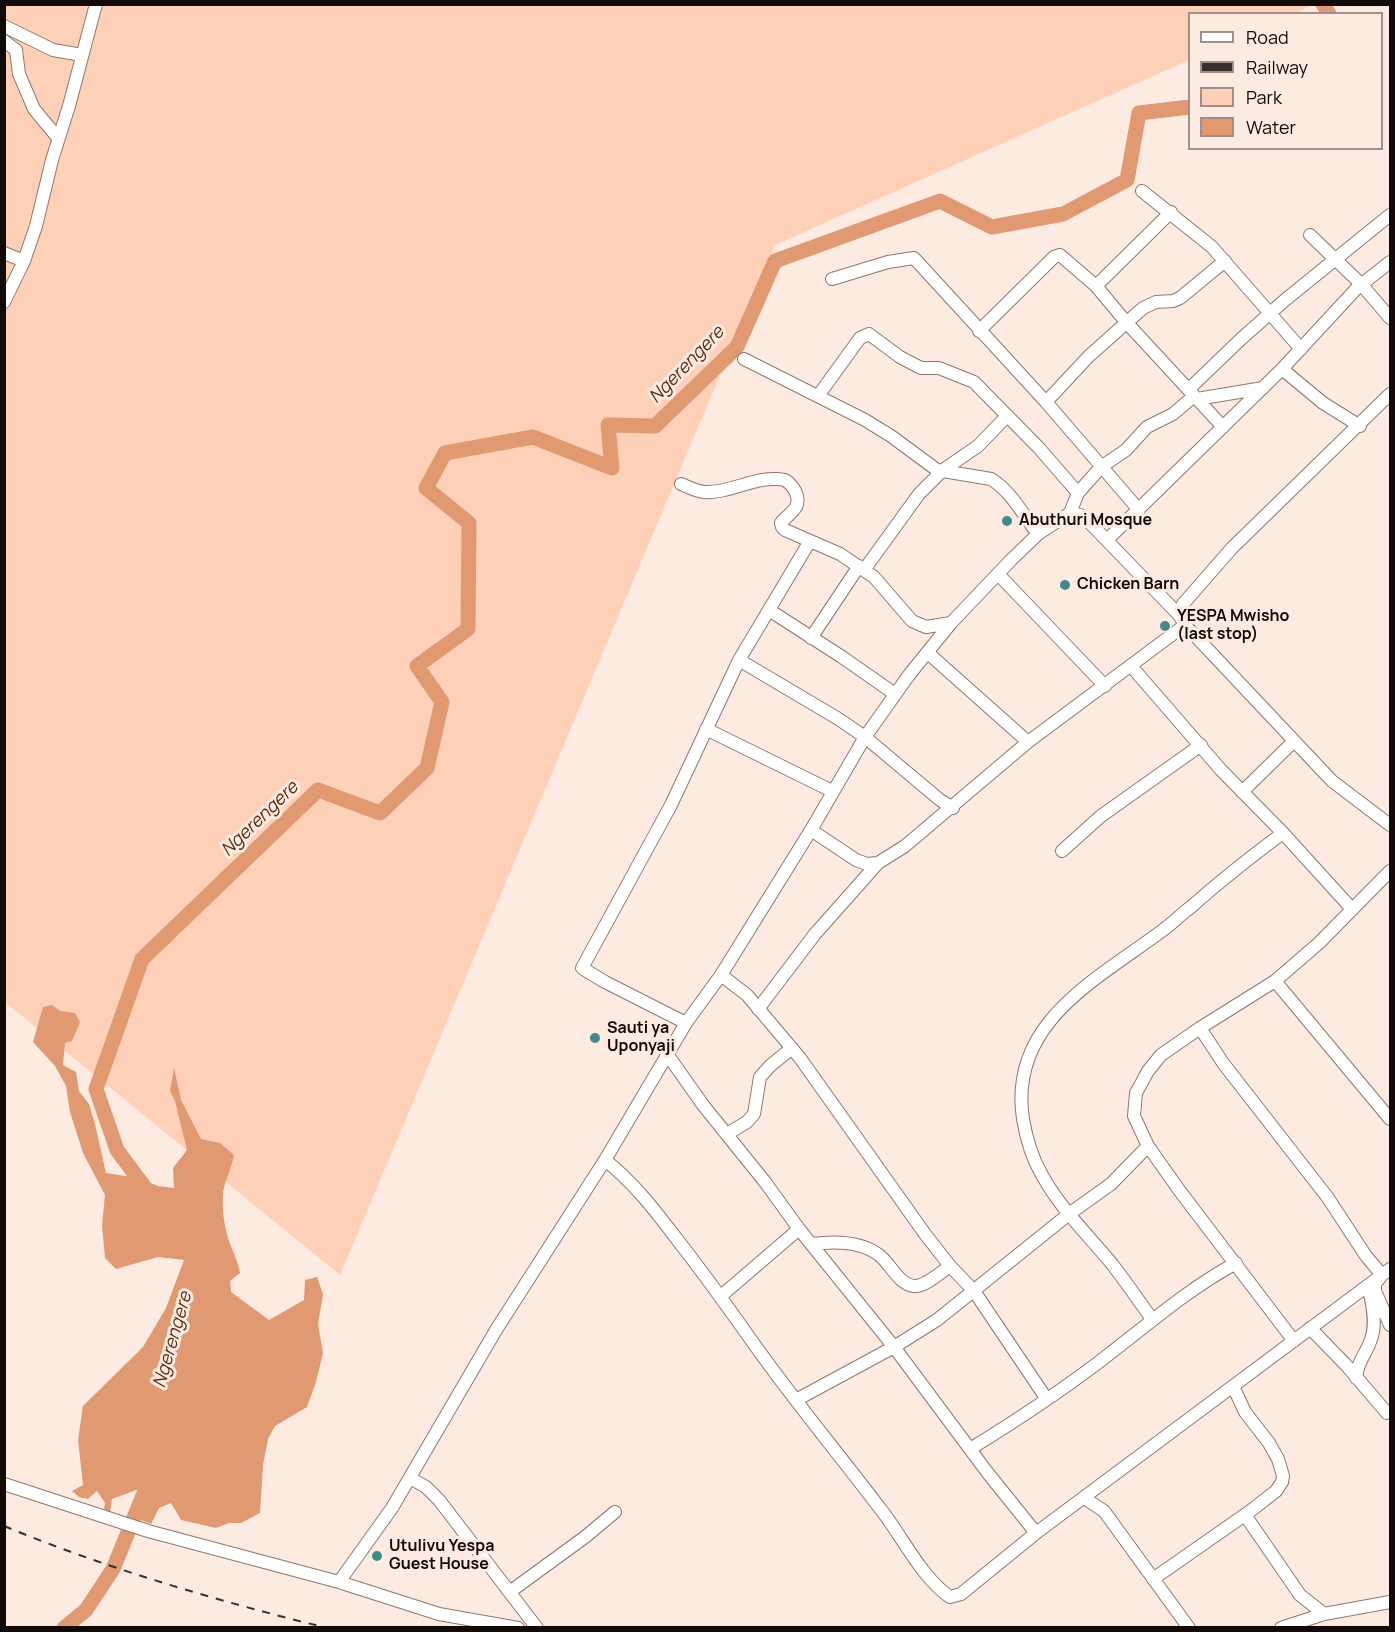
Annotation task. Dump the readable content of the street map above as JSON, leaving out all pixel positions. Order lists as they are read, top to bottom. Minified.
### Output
{"water":["Ngerengere"],"places":["Abuthuri Mosque","Chicken Barn","YESPA Mwisho (last stop)","Sauti ya Uponyaji","Utulivu Yespa Guest House"],"legend":["Road","Railway","Park","Water"]}
